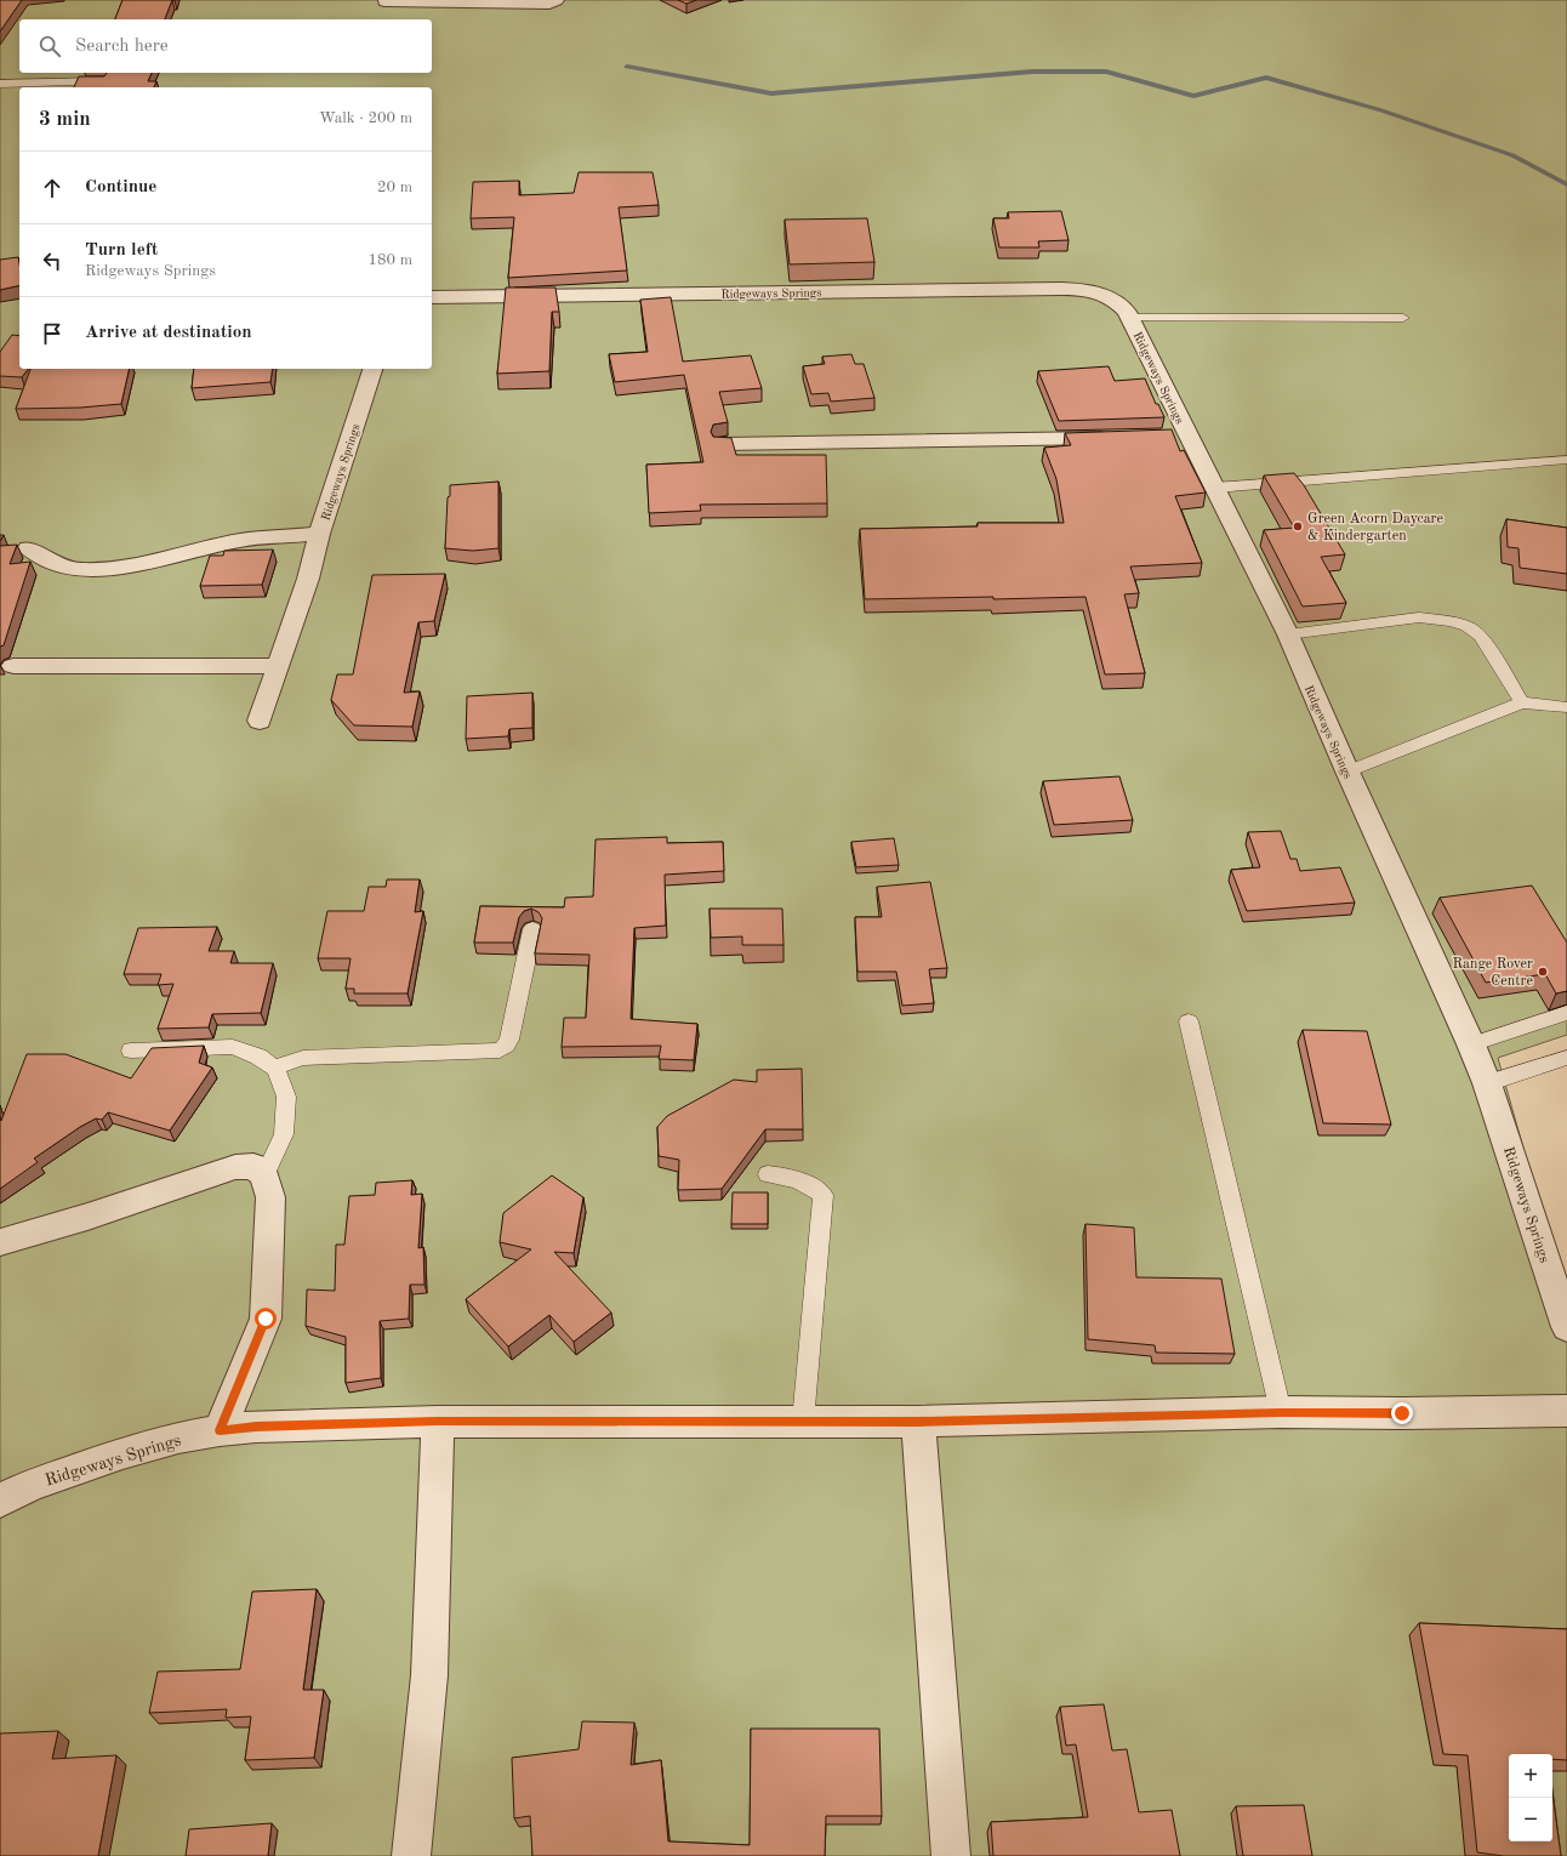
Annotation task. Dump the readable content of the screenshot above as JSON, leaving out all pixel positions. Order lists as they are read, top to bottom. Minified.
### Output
{"streets":{"street":["Ridgeways Springs"]},"places":["Green Acorn Daycare & Kindergarten","Range Rover Centre"],"page":{"search":"Search here","heading":["3 min","Walk · 200 m"],"list":[["Continue","20 m"],["Turn left","Ridgeways Springs","180 m"],"Arrive at destination"],"map_buttons":["+","−"]}}
